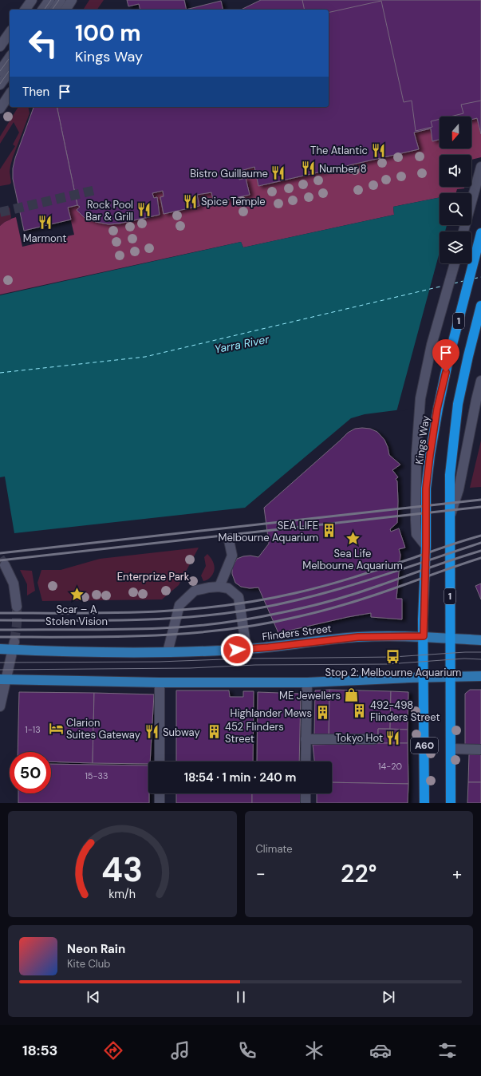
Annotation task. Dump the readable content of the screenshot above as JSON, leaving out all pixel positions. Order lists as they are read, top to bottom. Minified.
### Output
{"streets":{"highway":["1","Kings Way","A60"],"main road":["Flinders Street"]},"crossings":[["1","Flinders Street"],["1","A60"],["Kings Way","Flinders Street"],["Kings Way","A60"]],"water":["Yarra River"],"parks":["Enterprize Park"],"places":{"restaurant":["The Atlantic","Number 8","Bistro Guillaume","Spice Temple","Rock Pool Bar & Grill","Marmont","Subway","Tokyo Hot"],"building":["SEA LIFE Melbourne Aquarium","492-498 Flinders Street","Highlander Mews","452 Flinders Street"],"place":["Sea Life Melbourne Aquarium","Scar – A Stolen Vision"],"bus stop":["Stop 2: Melbourne Aquarium"],"shop":["ME Jewellers"],"hotel":["Clarion Suites Gateway"]},"house_numbers":["1-13","14-20","15-33"],"north":"bottom","page":{"turn":["100 m","Kings Way"],"then":"Then","limit":"50","trip":"18:54 · 1 min · 240 m","tile":"Climate","heat":["−","22°","+"],"song":["Neon Rain","Kite Club"],"tabs":"18:53","gauge":["43","km/h"]}}
